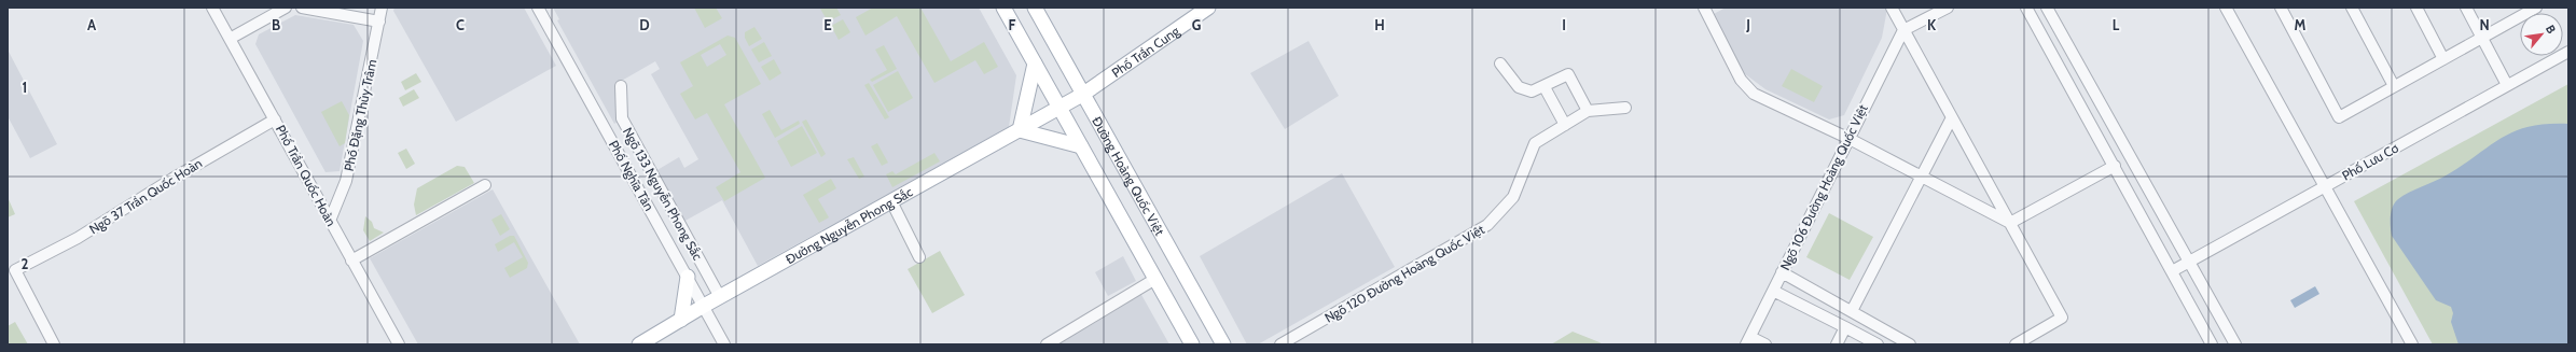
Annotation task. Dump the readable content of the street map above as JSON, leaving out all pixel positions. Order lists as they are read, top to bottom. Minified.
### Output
{"streets":{"main road":["Phố Trần Cung","Đường Hoàng Quốc Việt","Đường Nguyễn Phong Sắc"],"street":["Phố Đặng Thùy Trâm","Phố Lưu Cơ","Phố Trần Quốc Hoàn","Phố Nghĩa Tân","Ngõ 106 Đường Hoàng Quốc Việt","Ngõ 133 Nguyễn Phong Sắc","Ngõ 37 Trần Quốc Hoàn","Ngõ 120 Đường Hoàng Quốc Việt"]},"crossings":[["Phố Trần Cung","Đường Hoàng Quốc Việt"],["Phố Trần Cung","Đường Nguyễn Phong Sắc"],["Phố Đặng Thùy Trâm","Phố Trần Quốc Hoàn"],["Phố Trần Quốc Hoàn","Ngõ 37 Trần Quốc Hoàn"],["Phố Nghĩa Tân","Đường Nguyễn Phong Sắc"],["Đường Hoàng Quốc Việt","Đường Nguyễn Phong Sắc"],["Ngõ 133 Nguyễn Phong Sắc","Đường Nguyễn Phong Sắc"]],"north":"top right","grid":{"columns":["A","B","C","D","E","F","G","H","I","J","K","L","M","N"],"rows":["1","2"]}}
